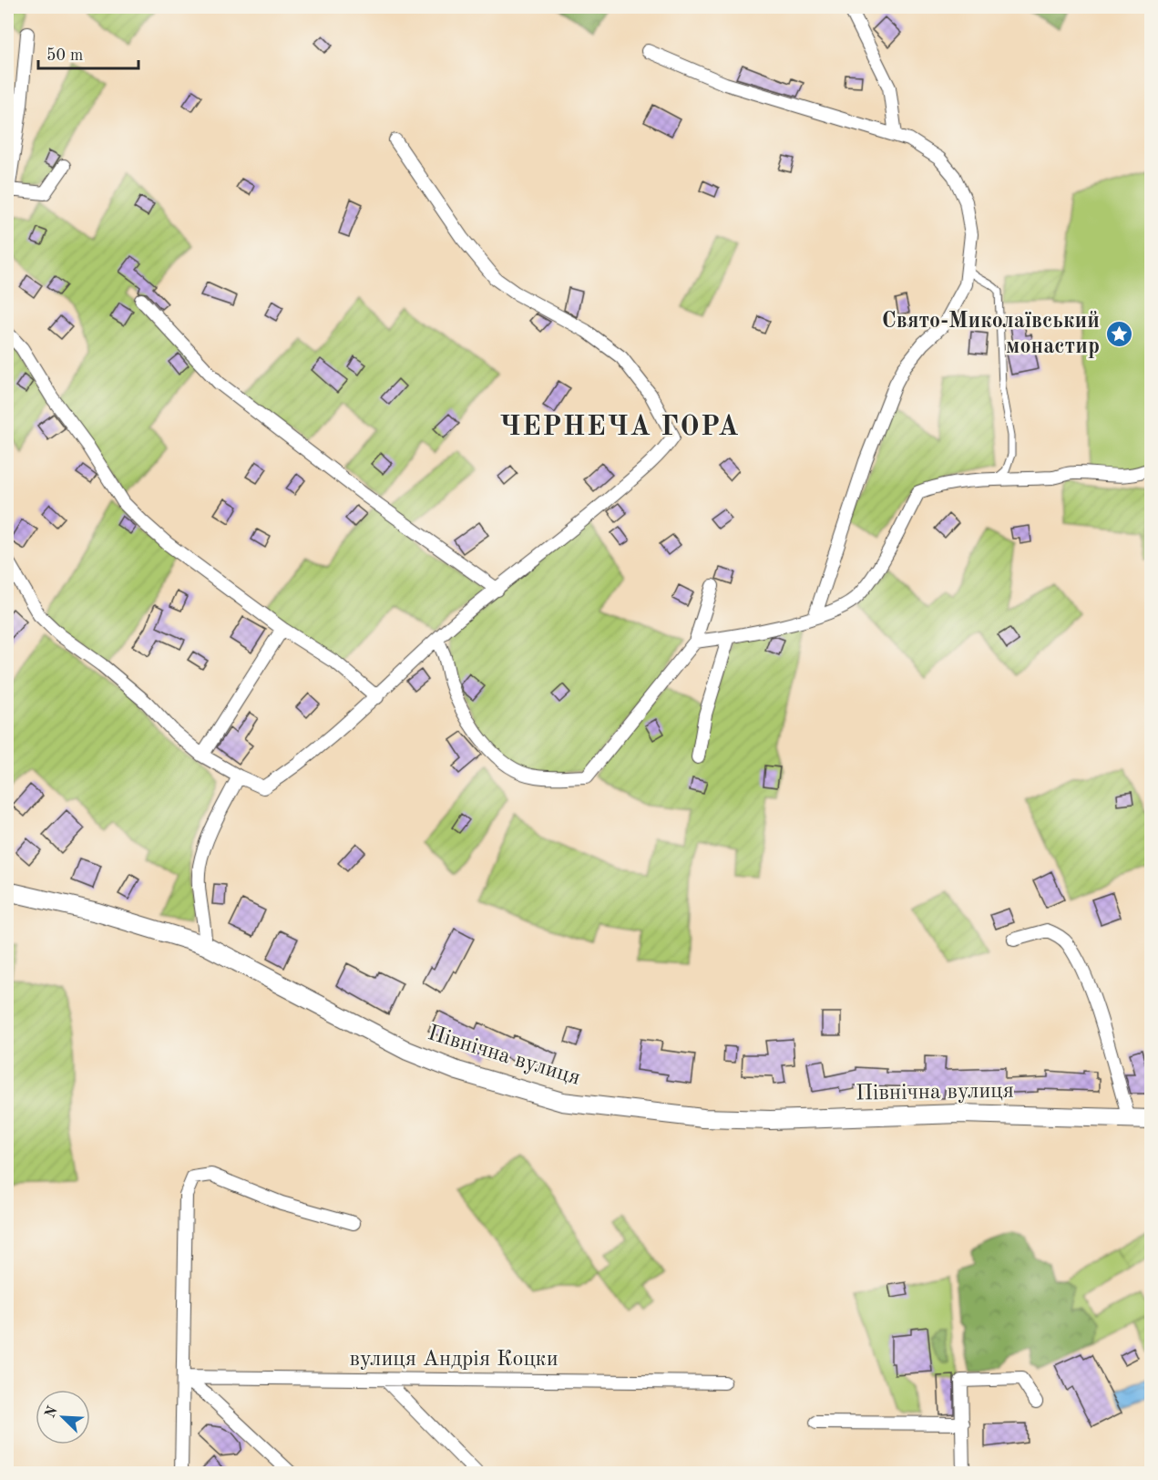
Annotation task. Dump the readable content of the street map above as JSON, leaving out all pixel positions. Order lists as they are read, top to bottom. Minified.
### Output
{"streets":{"street":["Північна вулиця","вулиця Андрія Коцки"]},"districts":["ЧЕРНЕЧА ГОРА"],"places":{"place":["Свято-Миколаївський монастир"]},"scale_bar":"50 m","north":"top left"}
